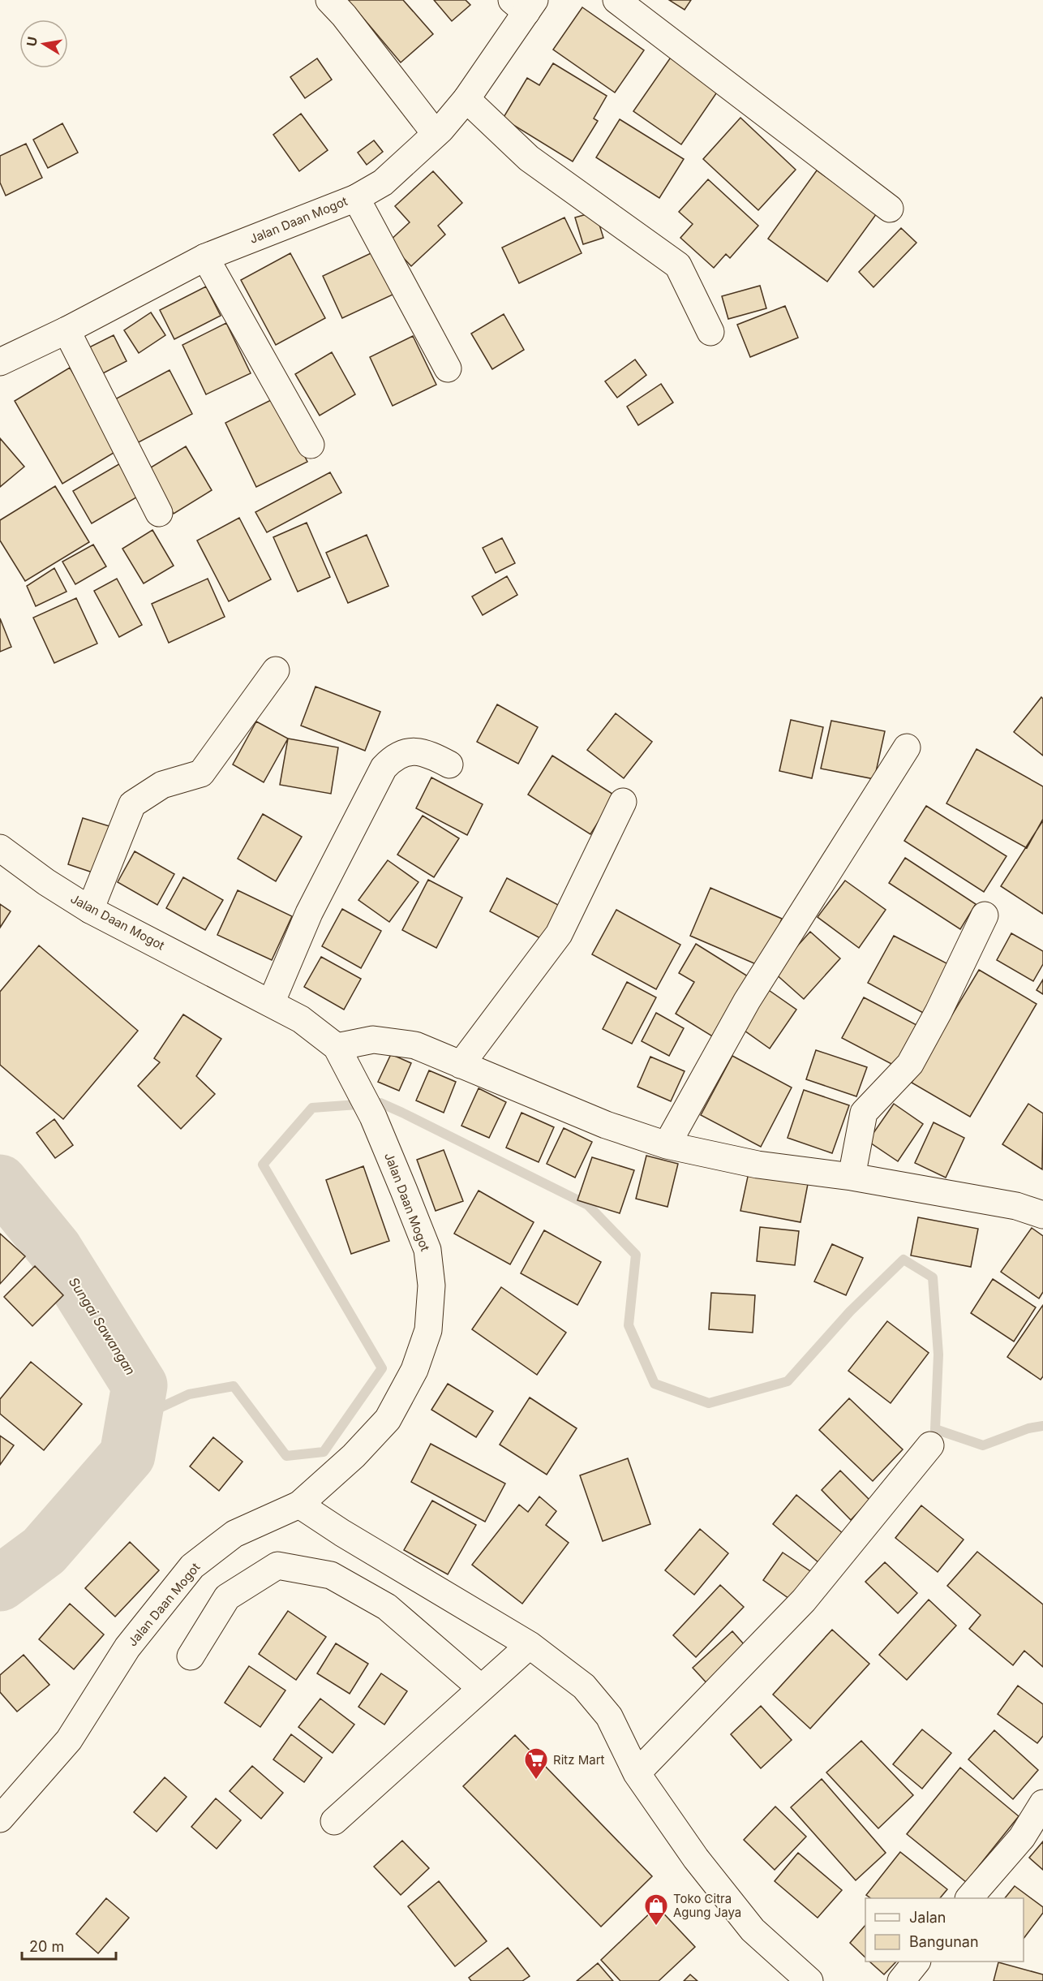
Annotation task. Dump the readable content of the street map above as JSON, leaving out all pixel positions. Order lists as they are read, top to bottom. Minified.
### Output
{"streets":{"street":["Jalan Daan Mogot"]},"water":["Sungai Sawangan"],"places":{"supermarket":["Ritz Mart"],"shop":["Toko Citra Agung Jaya"]},"legend":["Jalan","Bangunan"],"scale_bar":"20 m","north":"left"}
